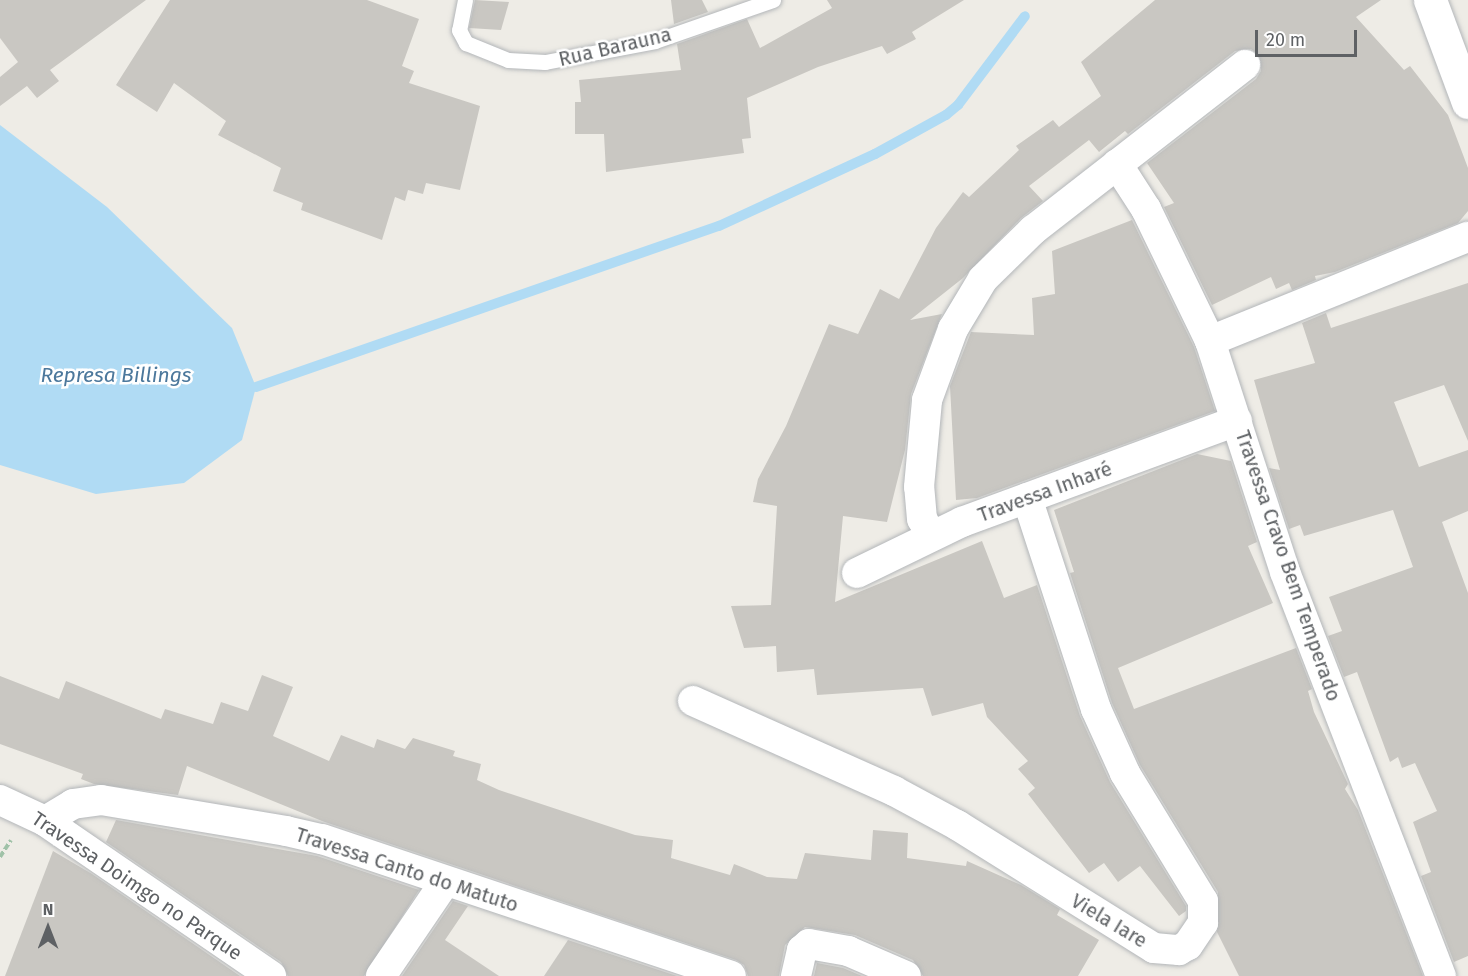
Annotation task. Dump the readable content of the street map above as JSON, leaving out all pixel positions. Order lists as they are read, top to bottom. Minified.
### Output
{"streets":{"street":["Travessa Inharé","Travessa Cravo Bem Temperado","Travessa Canto do Matuto","Travessa Doimgo no Parque","Viela Iare"],"lane":["Rua Barauna"]},"crossings":[["Travessa Inharé","Travessa Cravo Bem Temperado"],["Travessa Inharé","Viela Iare"],["Travessa Canto do Matuto","Travessa Doimgo no Parque"]],"water":["Represa Billings"],"scale_bar":"20 m","north":"top"}
